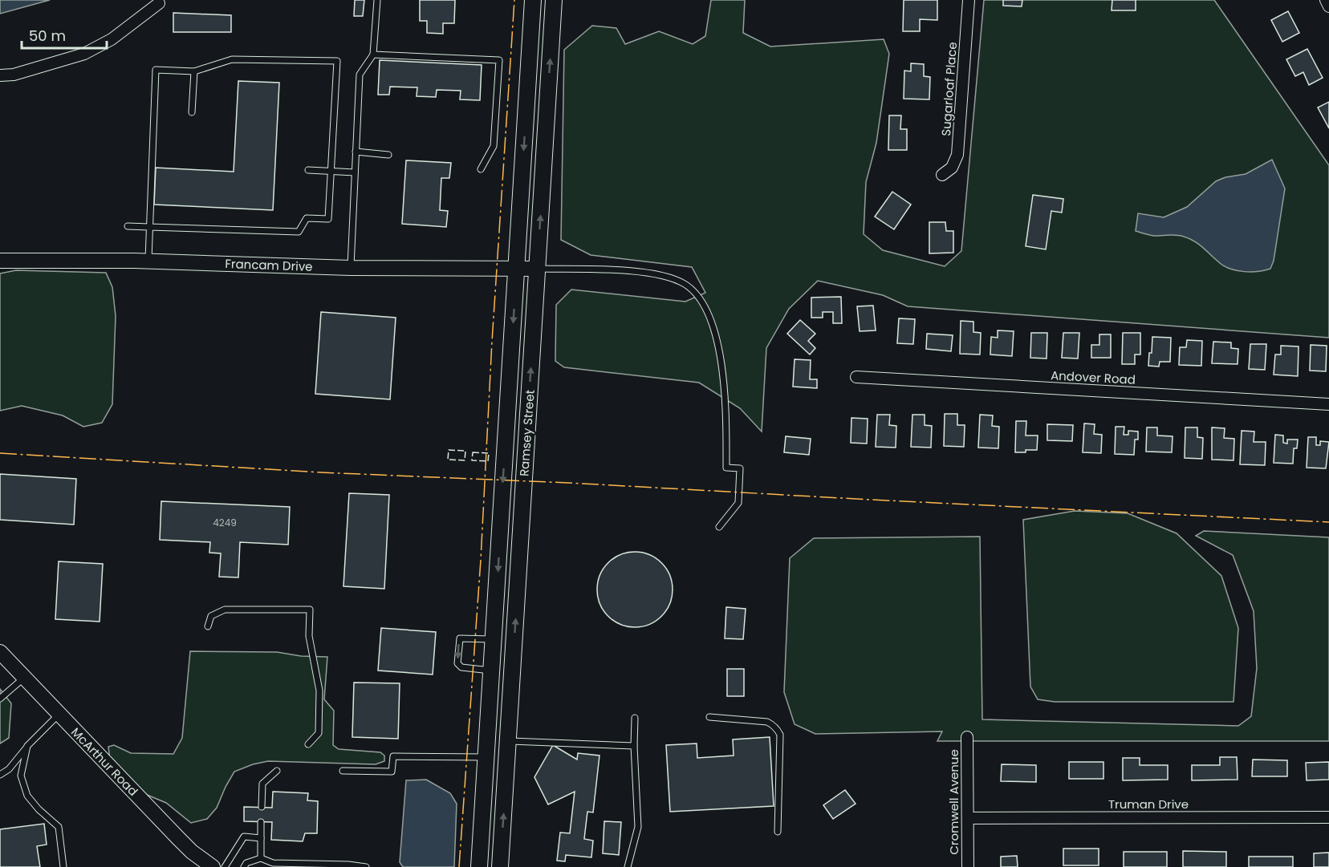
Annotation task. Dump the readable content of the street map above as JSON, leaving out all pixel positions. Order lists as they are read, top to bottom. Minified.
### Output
{"streets":{"main road":["Ramsey Street"],"street":["Sugarloaf Place","Francam Drive","Andover Road","McArthur Road","Cromwell Avenue","Truman Drive"]},"crossings":[["Francam Drive","Ramsey Street"],["Cromwell Avenue","Truman Drive"]],"house_numbers":["4249"],"scale_bar":"50 m"}
